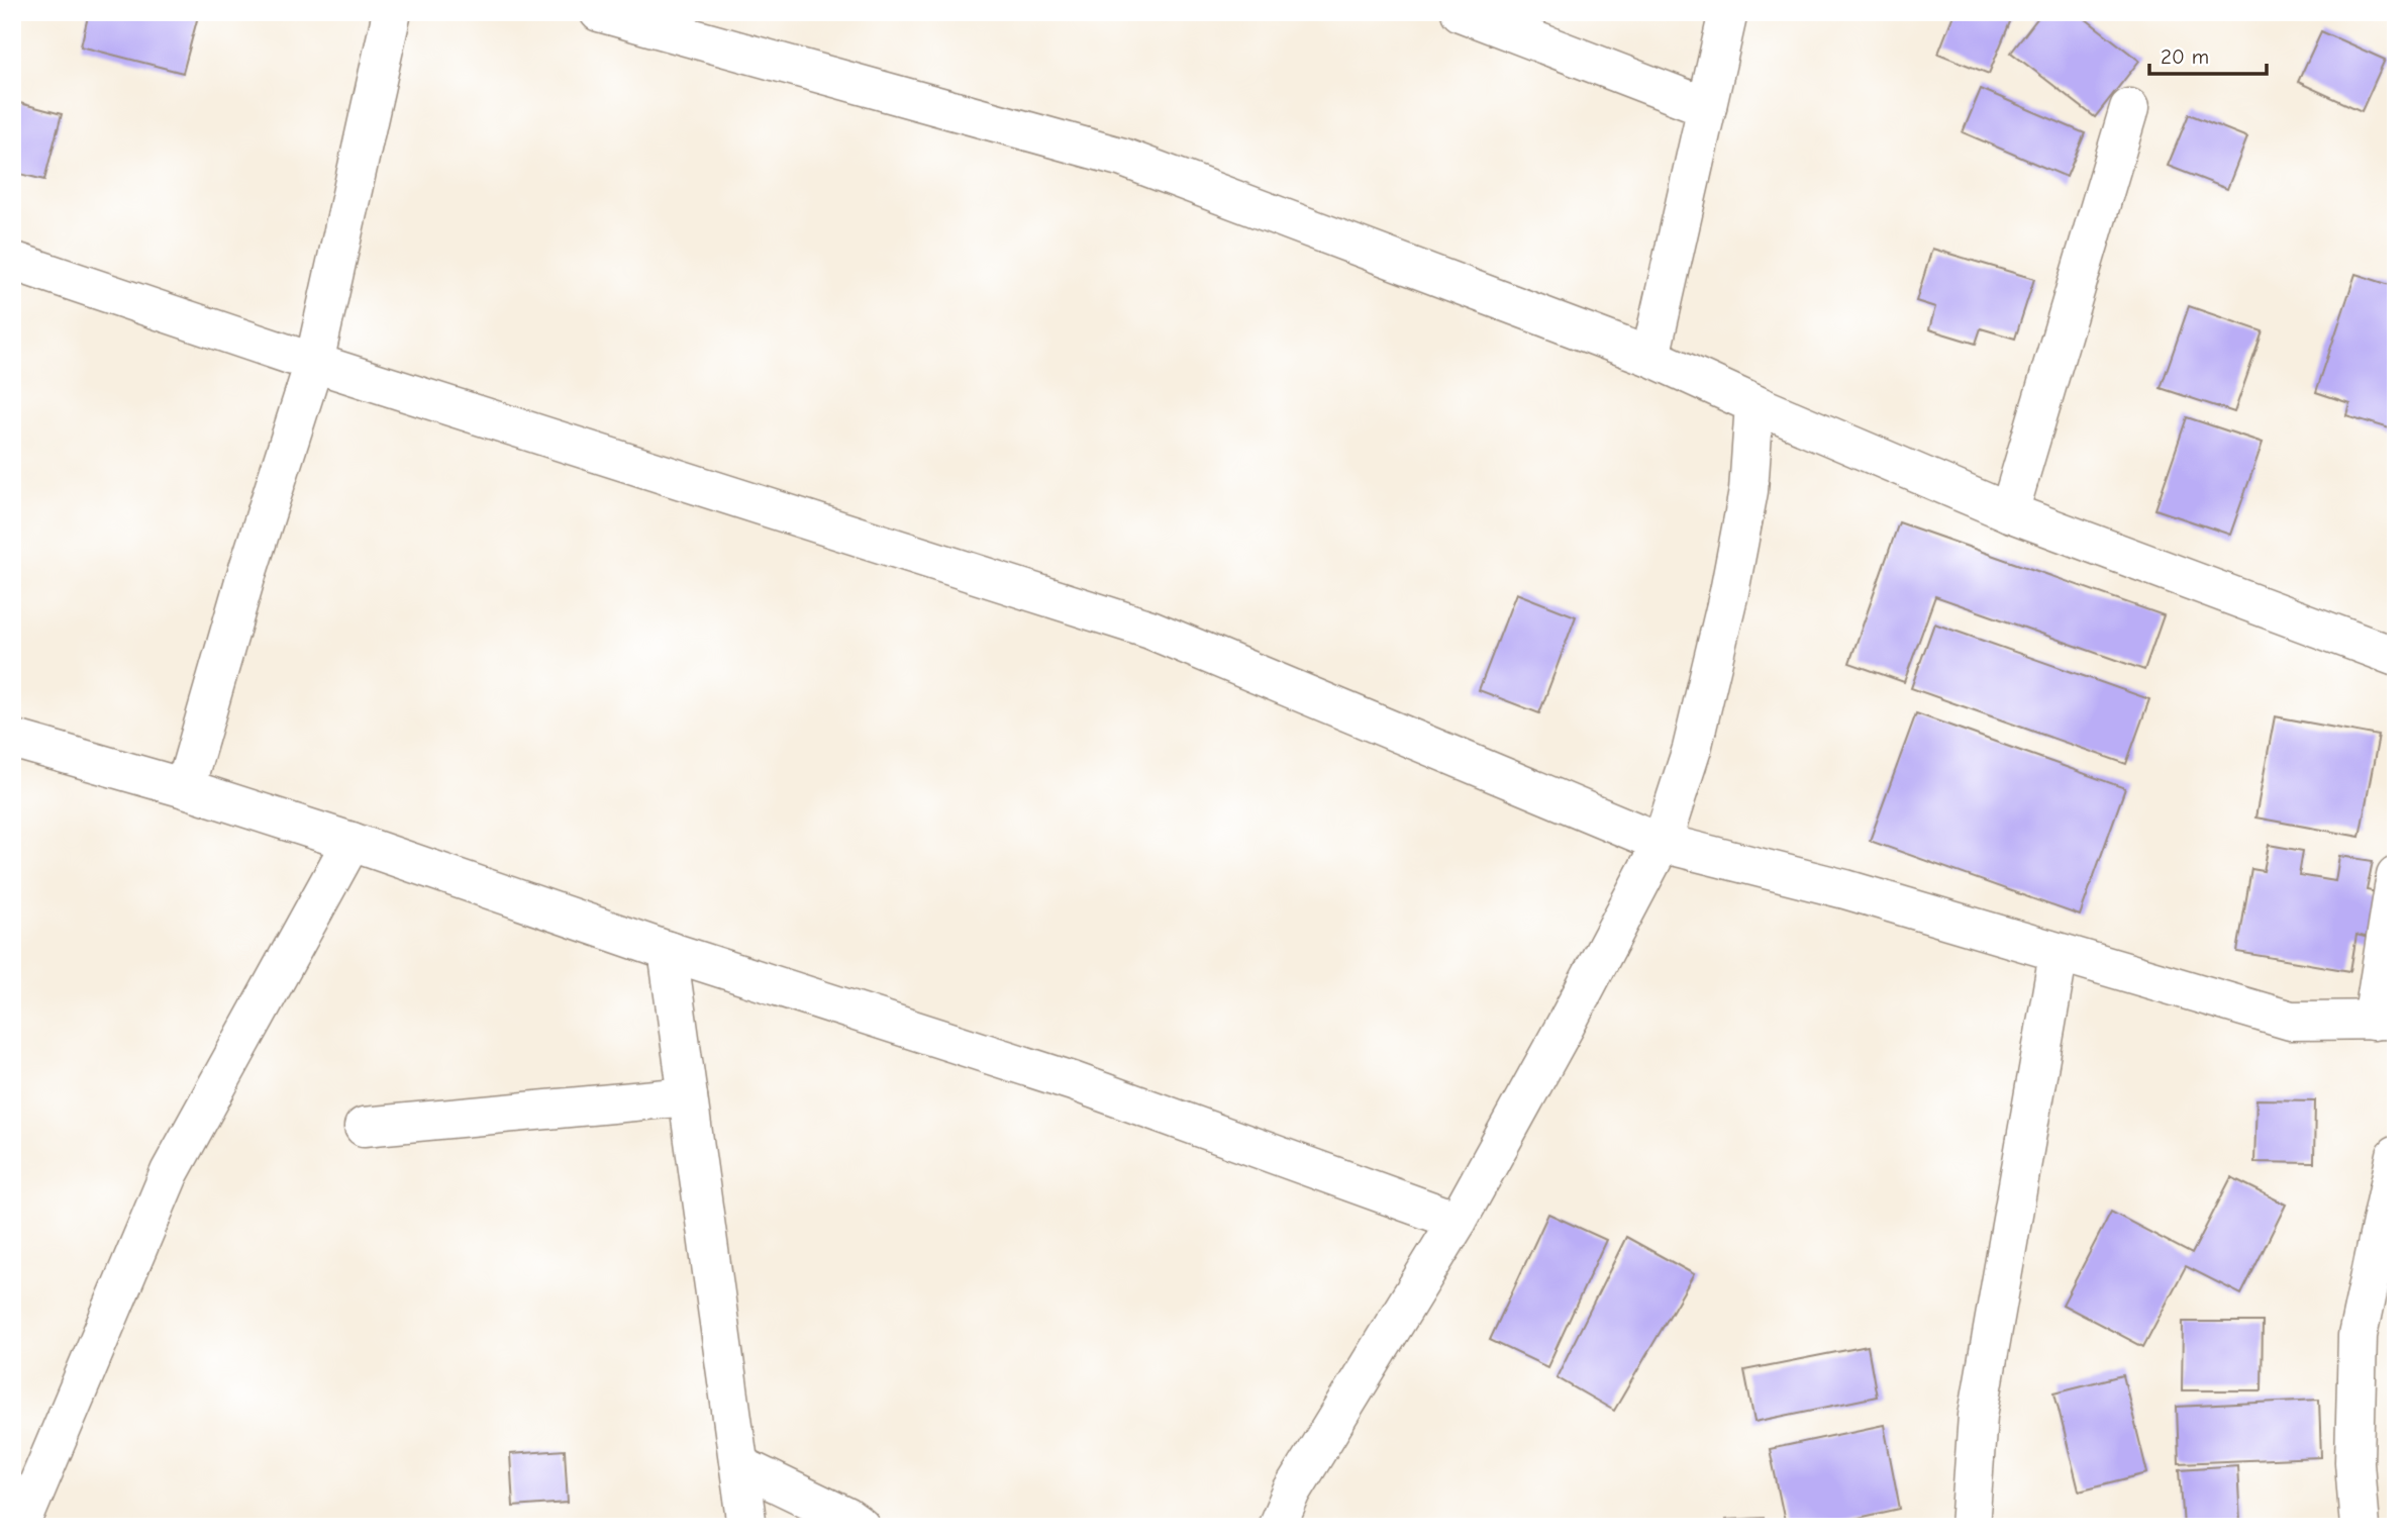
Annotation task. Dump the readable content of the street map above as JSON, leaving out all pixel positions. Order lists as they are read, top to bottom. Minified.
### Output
{"scale_bar":"20 m"}
